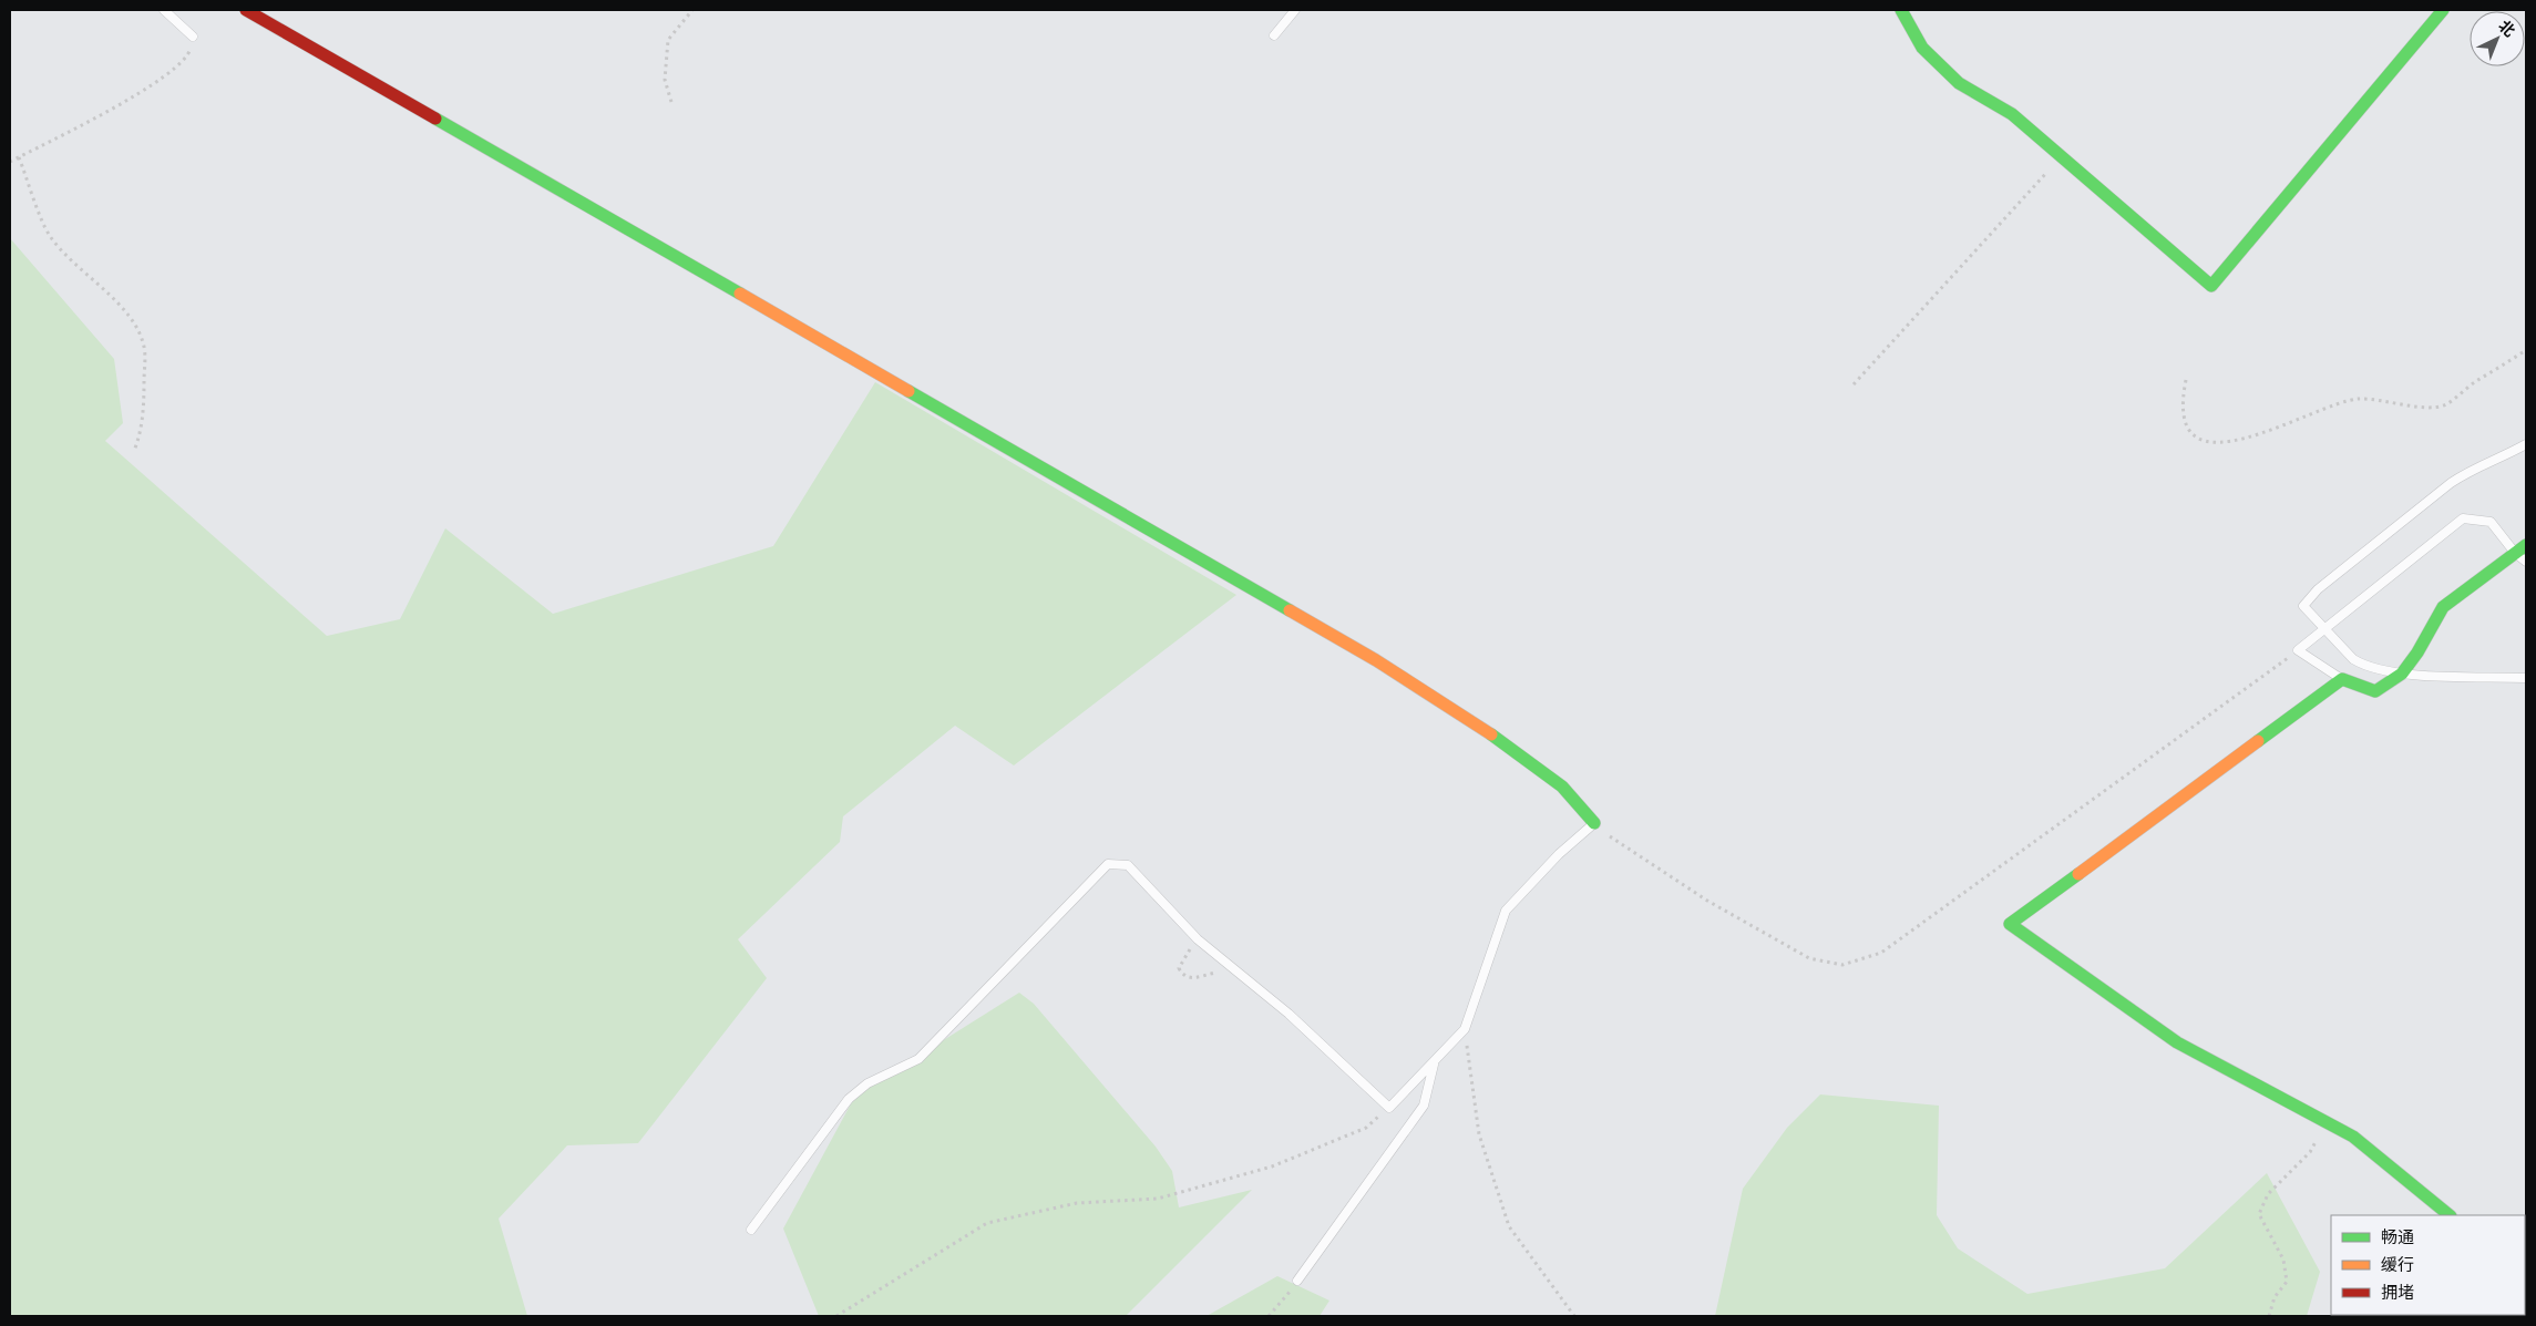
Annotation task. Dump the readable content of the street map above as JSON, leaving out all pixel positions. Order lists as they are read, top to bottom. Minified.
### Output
{"legend":["畅通","缓行","拥堵"],"north":"top right"}
